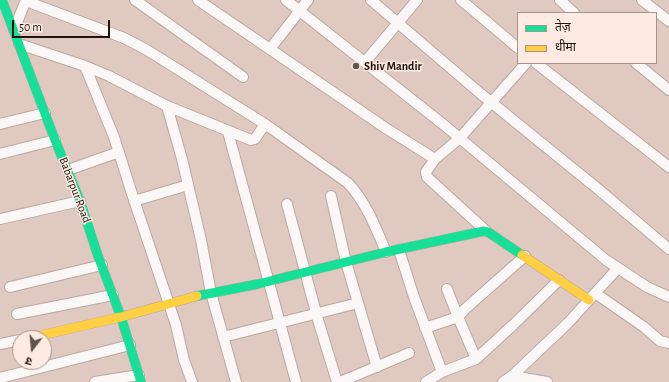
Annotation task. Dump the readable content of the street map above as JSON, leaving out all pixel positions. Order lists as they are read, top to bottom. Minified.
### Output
{"streets":{"street":["Babarpur Road"]},"places":["Shiv Mandir"],"legend":["तेज़","धीमा"],"scale_bar":"50 m","north":"bottom"}
